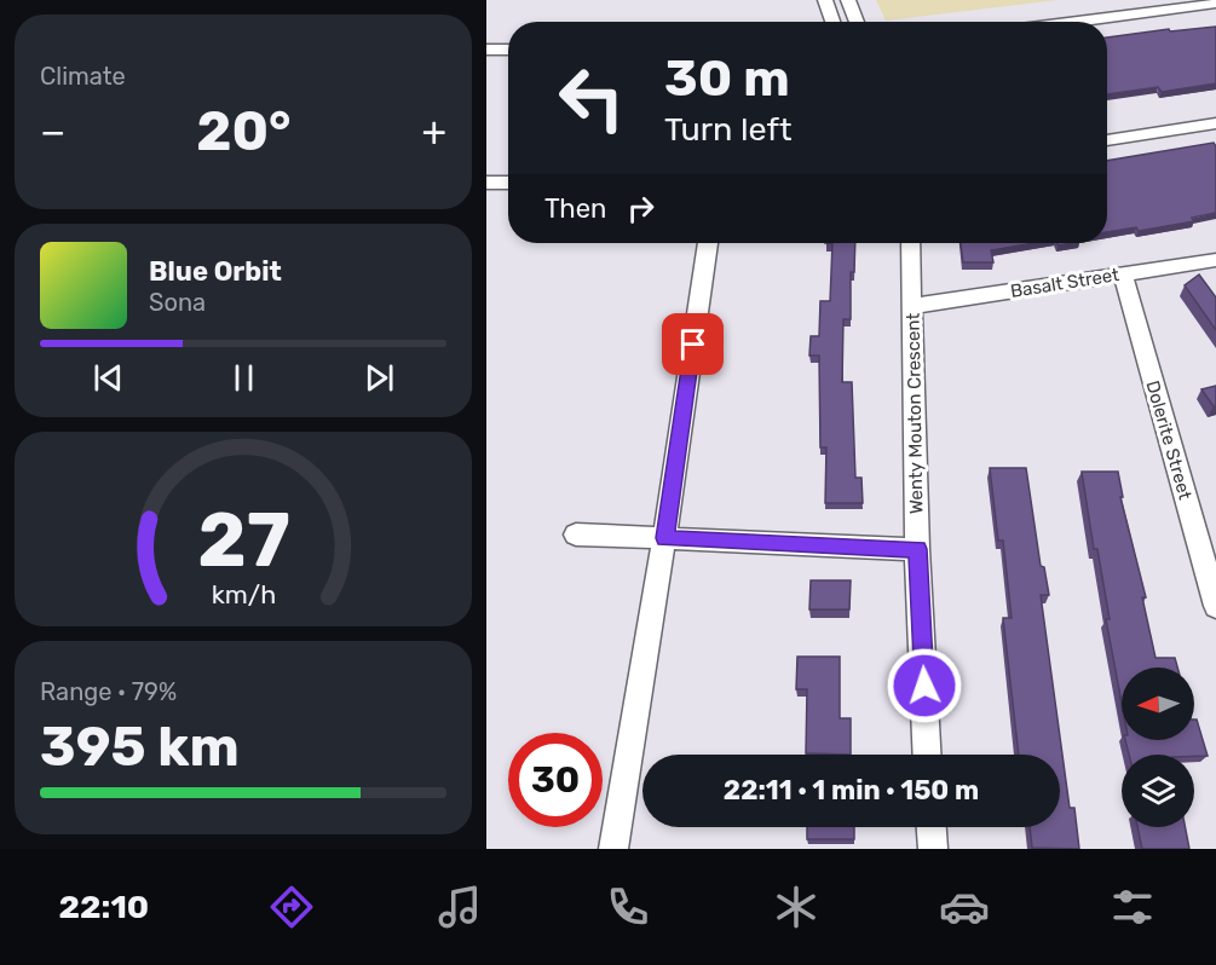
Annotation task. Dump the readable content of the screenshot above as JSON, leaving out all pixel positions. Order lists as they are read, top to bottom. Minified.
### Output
{"streets":{"street":["Basalt Street","Wenty Mouton Crescent","Dolerite Street"]},"crossings":[["Basalt Street","Wenty Mouton Crescent"],["Basalt Street","Dolerite Street"]],"north":"left","page":{"tile":["Climate",["Range · 79%","395 km"]],"turn":["30 m","Turn left"],"heat":["−","20°","+"],"then":"Then","song":["Blue Orbit","Sona"],"limit":"30","trip":"22:11 · 1 min · 150 m","tabs":"22:10","gauge":["27","km/h"]}}
